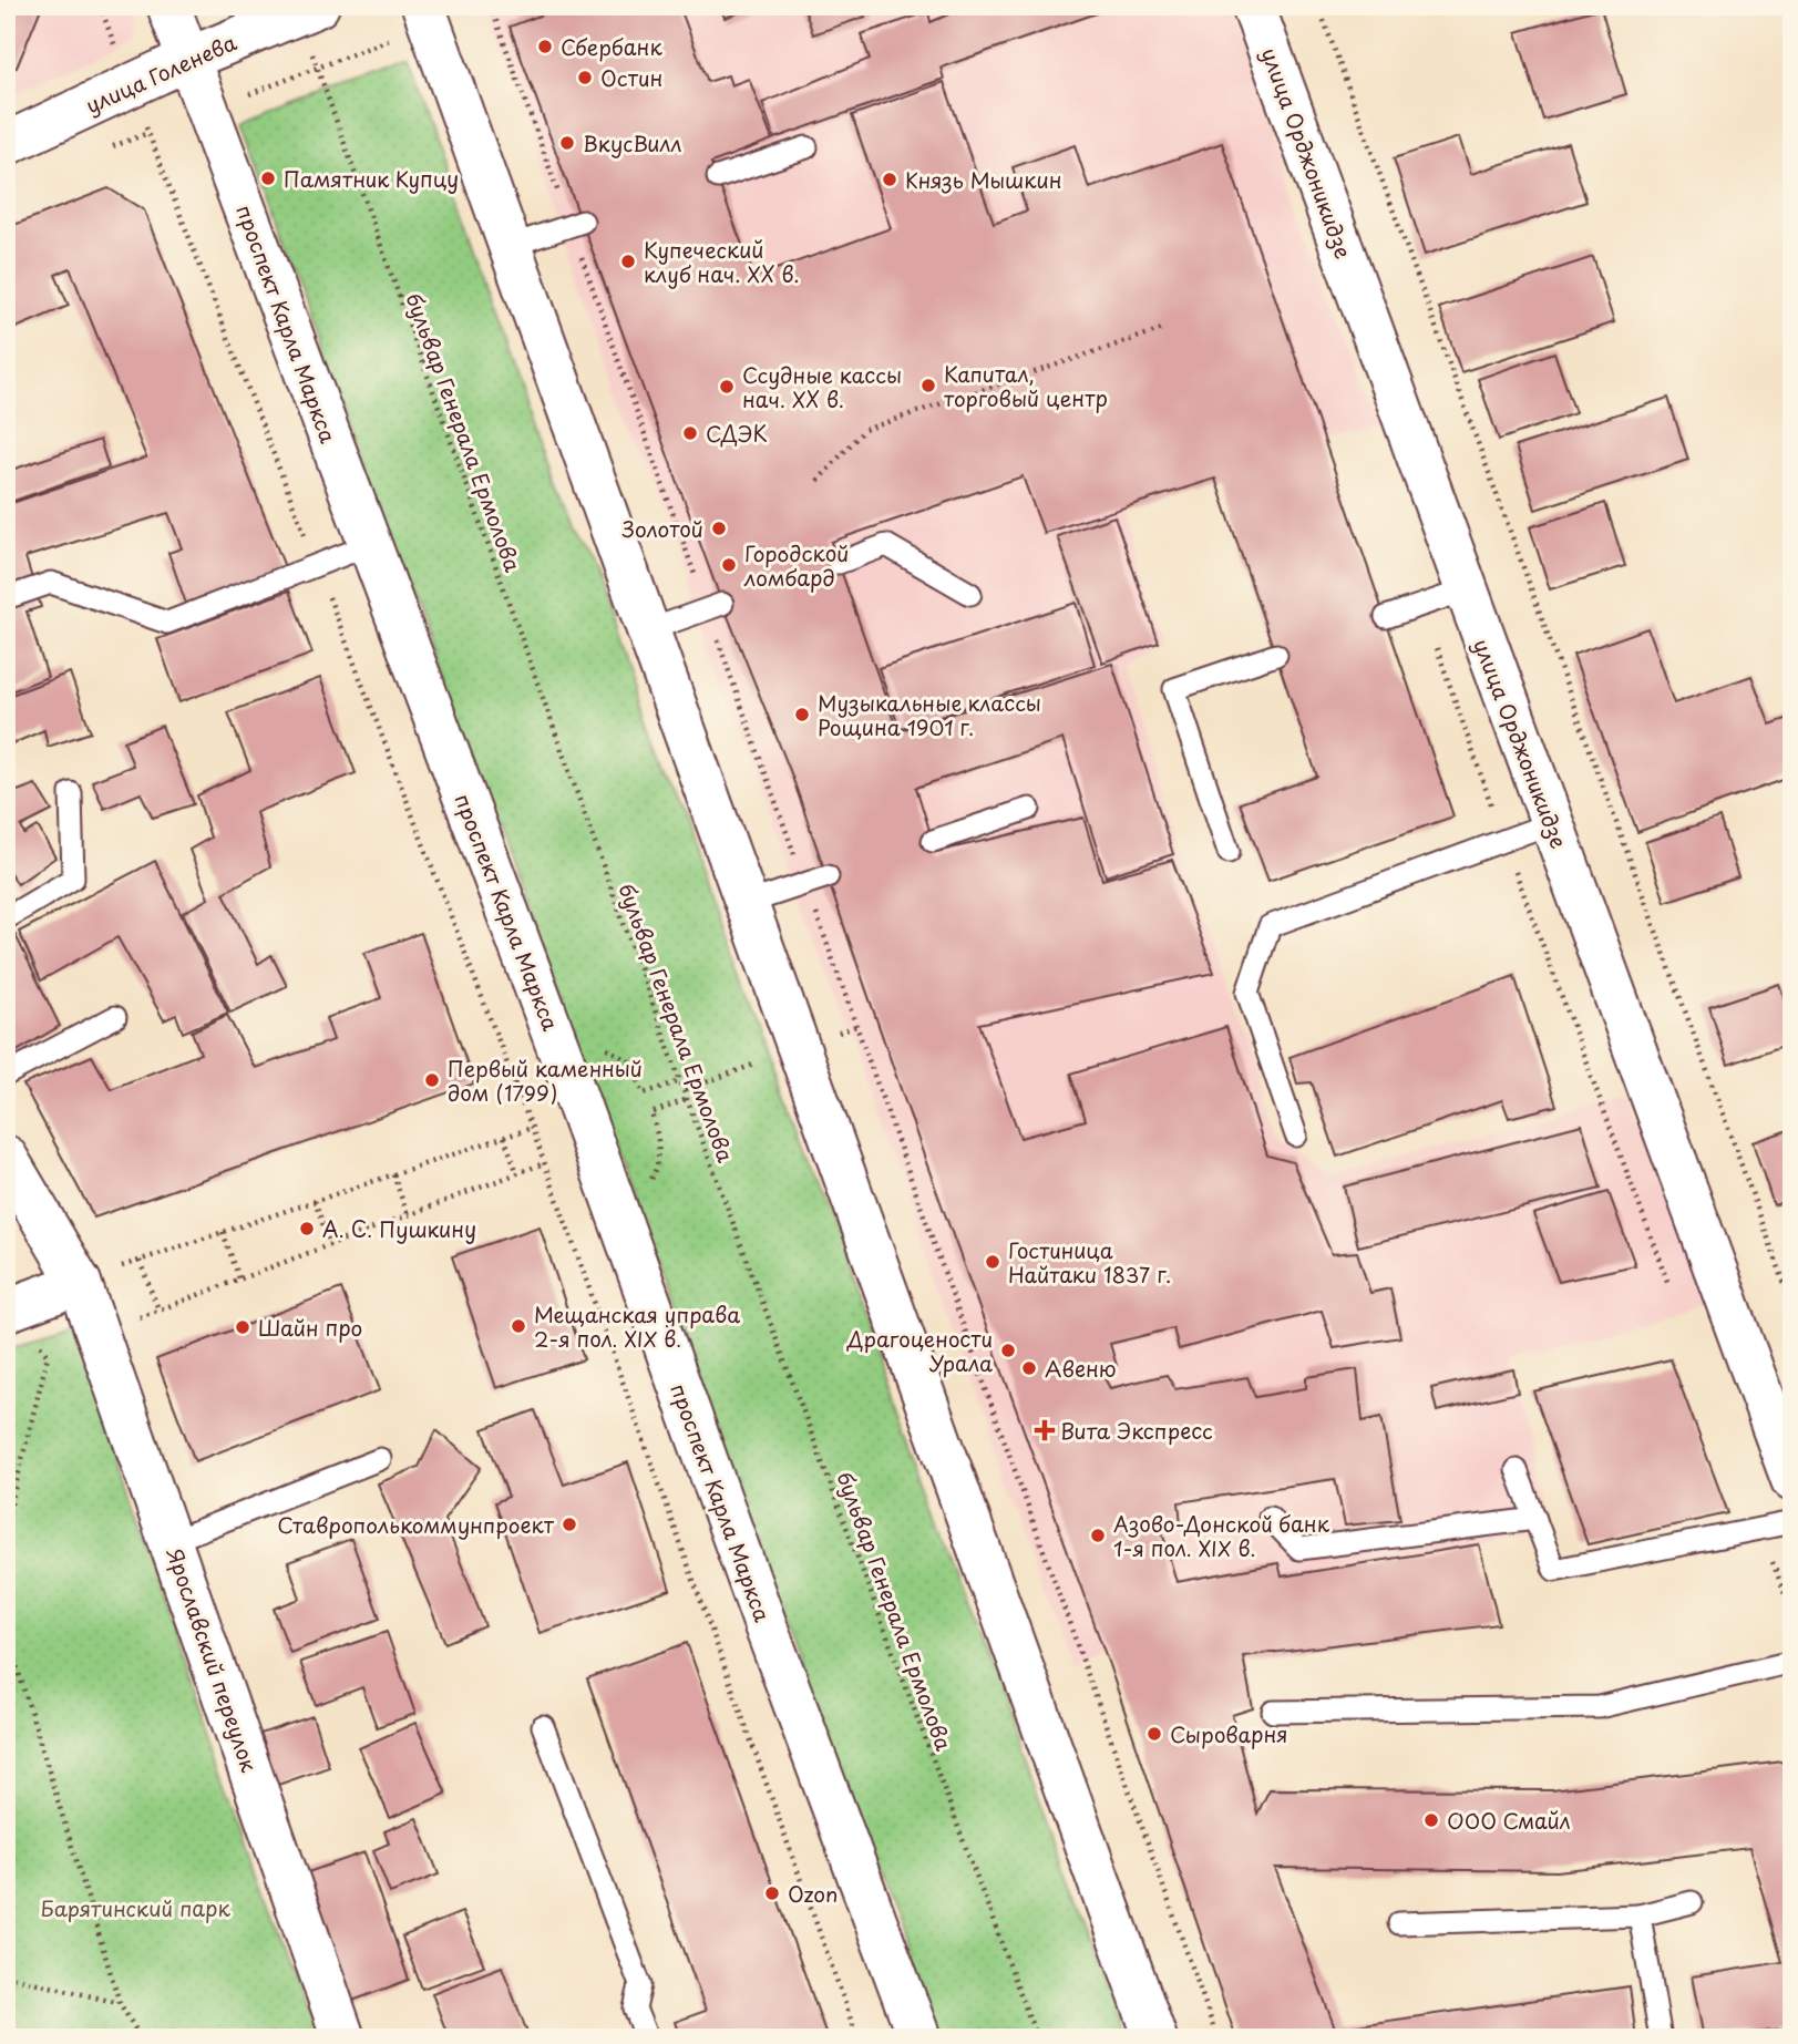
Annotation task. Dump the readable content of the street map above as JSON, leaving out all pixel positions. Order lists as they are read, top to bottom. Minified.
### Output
{"streets":{"main road":["улица Голенева","улица Орджоникидзе","проспект Карла Маркса","Ярославский переулок"],"path":["бульвар Генерала Ермолова"]},"crossings":[["улица Голенева","проспект Карла Маркса"],["улица Голенева","бульвар Генерала Ермолова"]],"parks":["Барятинский парк"],"places":{"other":["Сбербанк","Остин","ВкусВилл","Памятник Купцу","Князь Мышкин","Купеческий клуб нач. ХХ в.","Капитал, торговый центр","Ссудные кассы нач. ХХ в.","СДЭК","Золотой","Городской ломбард","Музыкальные классы Рощина 1901 г.","Первый каменный дом (1799)","А. С. Пушкину","Гостиница Найтаки 1837 г.","Мещанская управа 2-я пол. XIX в.","Шайн про","Драгоцености Урала","Авеню","Ставрополькоммунпроект","Азово-Донской банк 1-я пол. XIX в.","Сыроварня","ООО Смайл","Ozon"],"health":["Вита Экспресс"]}}
